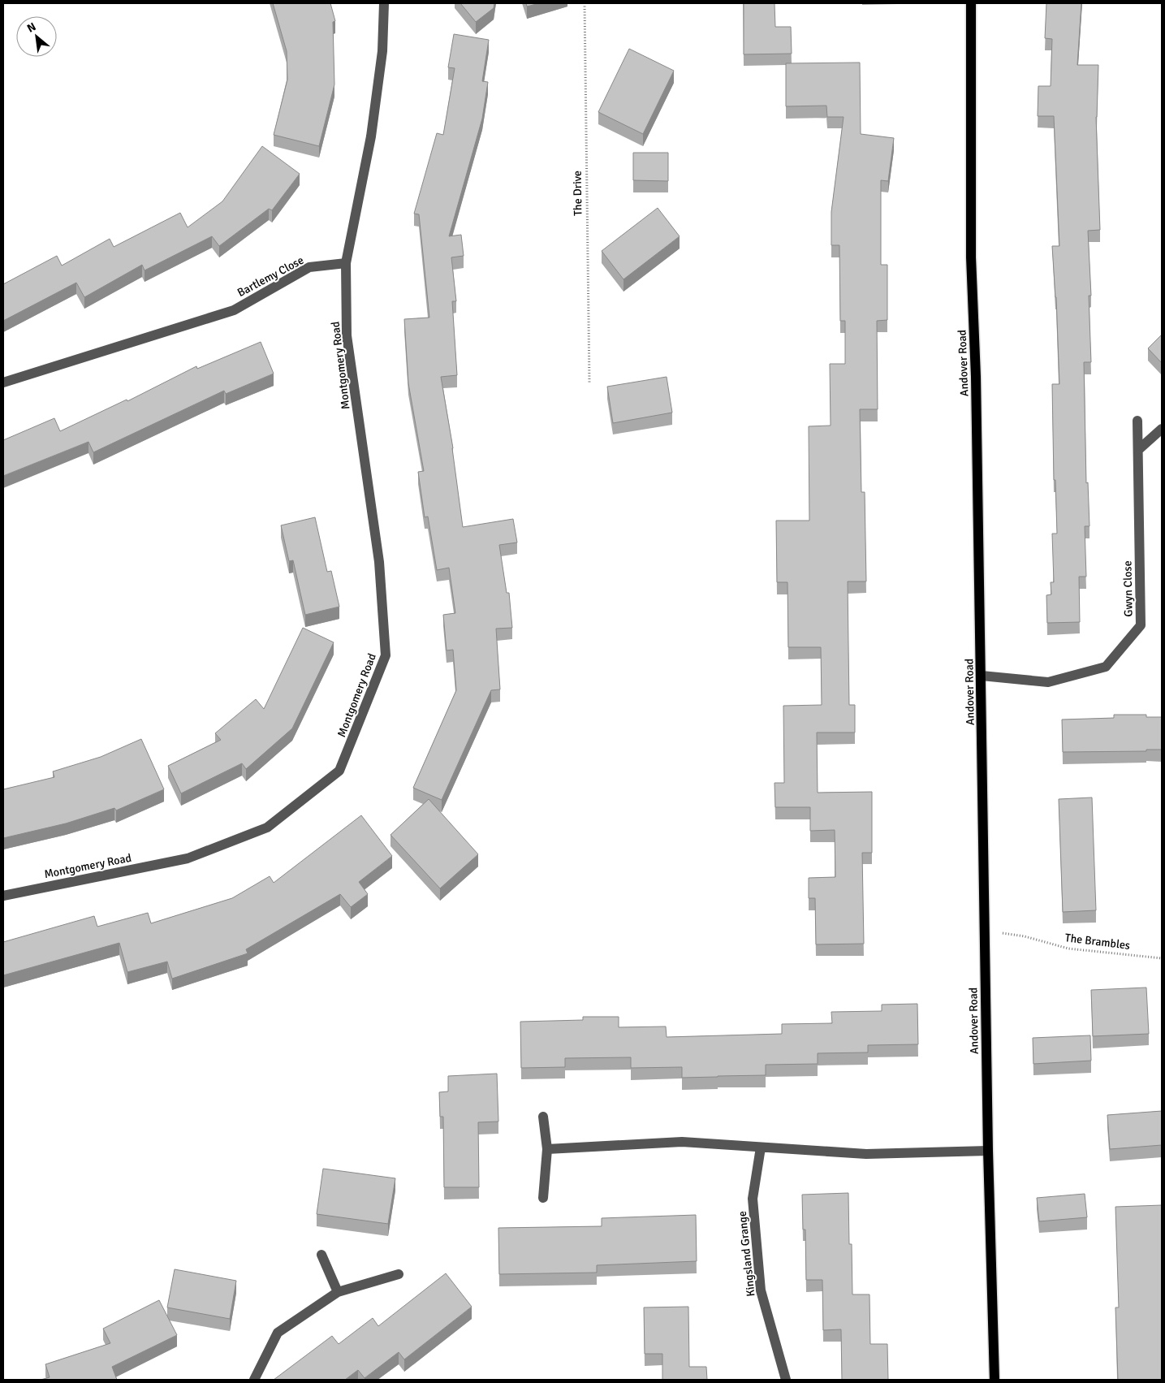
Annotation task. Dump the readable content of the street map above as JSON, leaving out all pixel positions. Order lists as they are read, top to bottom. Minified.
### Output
{"streets":{"main road":["Andover Road"],"street":["Bartlemy Close","Montgomery Road","Gwyn Close","Kingsland Grange"],"path":["The Drive","The Brambles"]},"crossings":[["Bartlemy Close","Montgomery Road"],["Andover Road","Gwyn Close"],["Andover Road","The Brambles"]],"north":"top left"}
